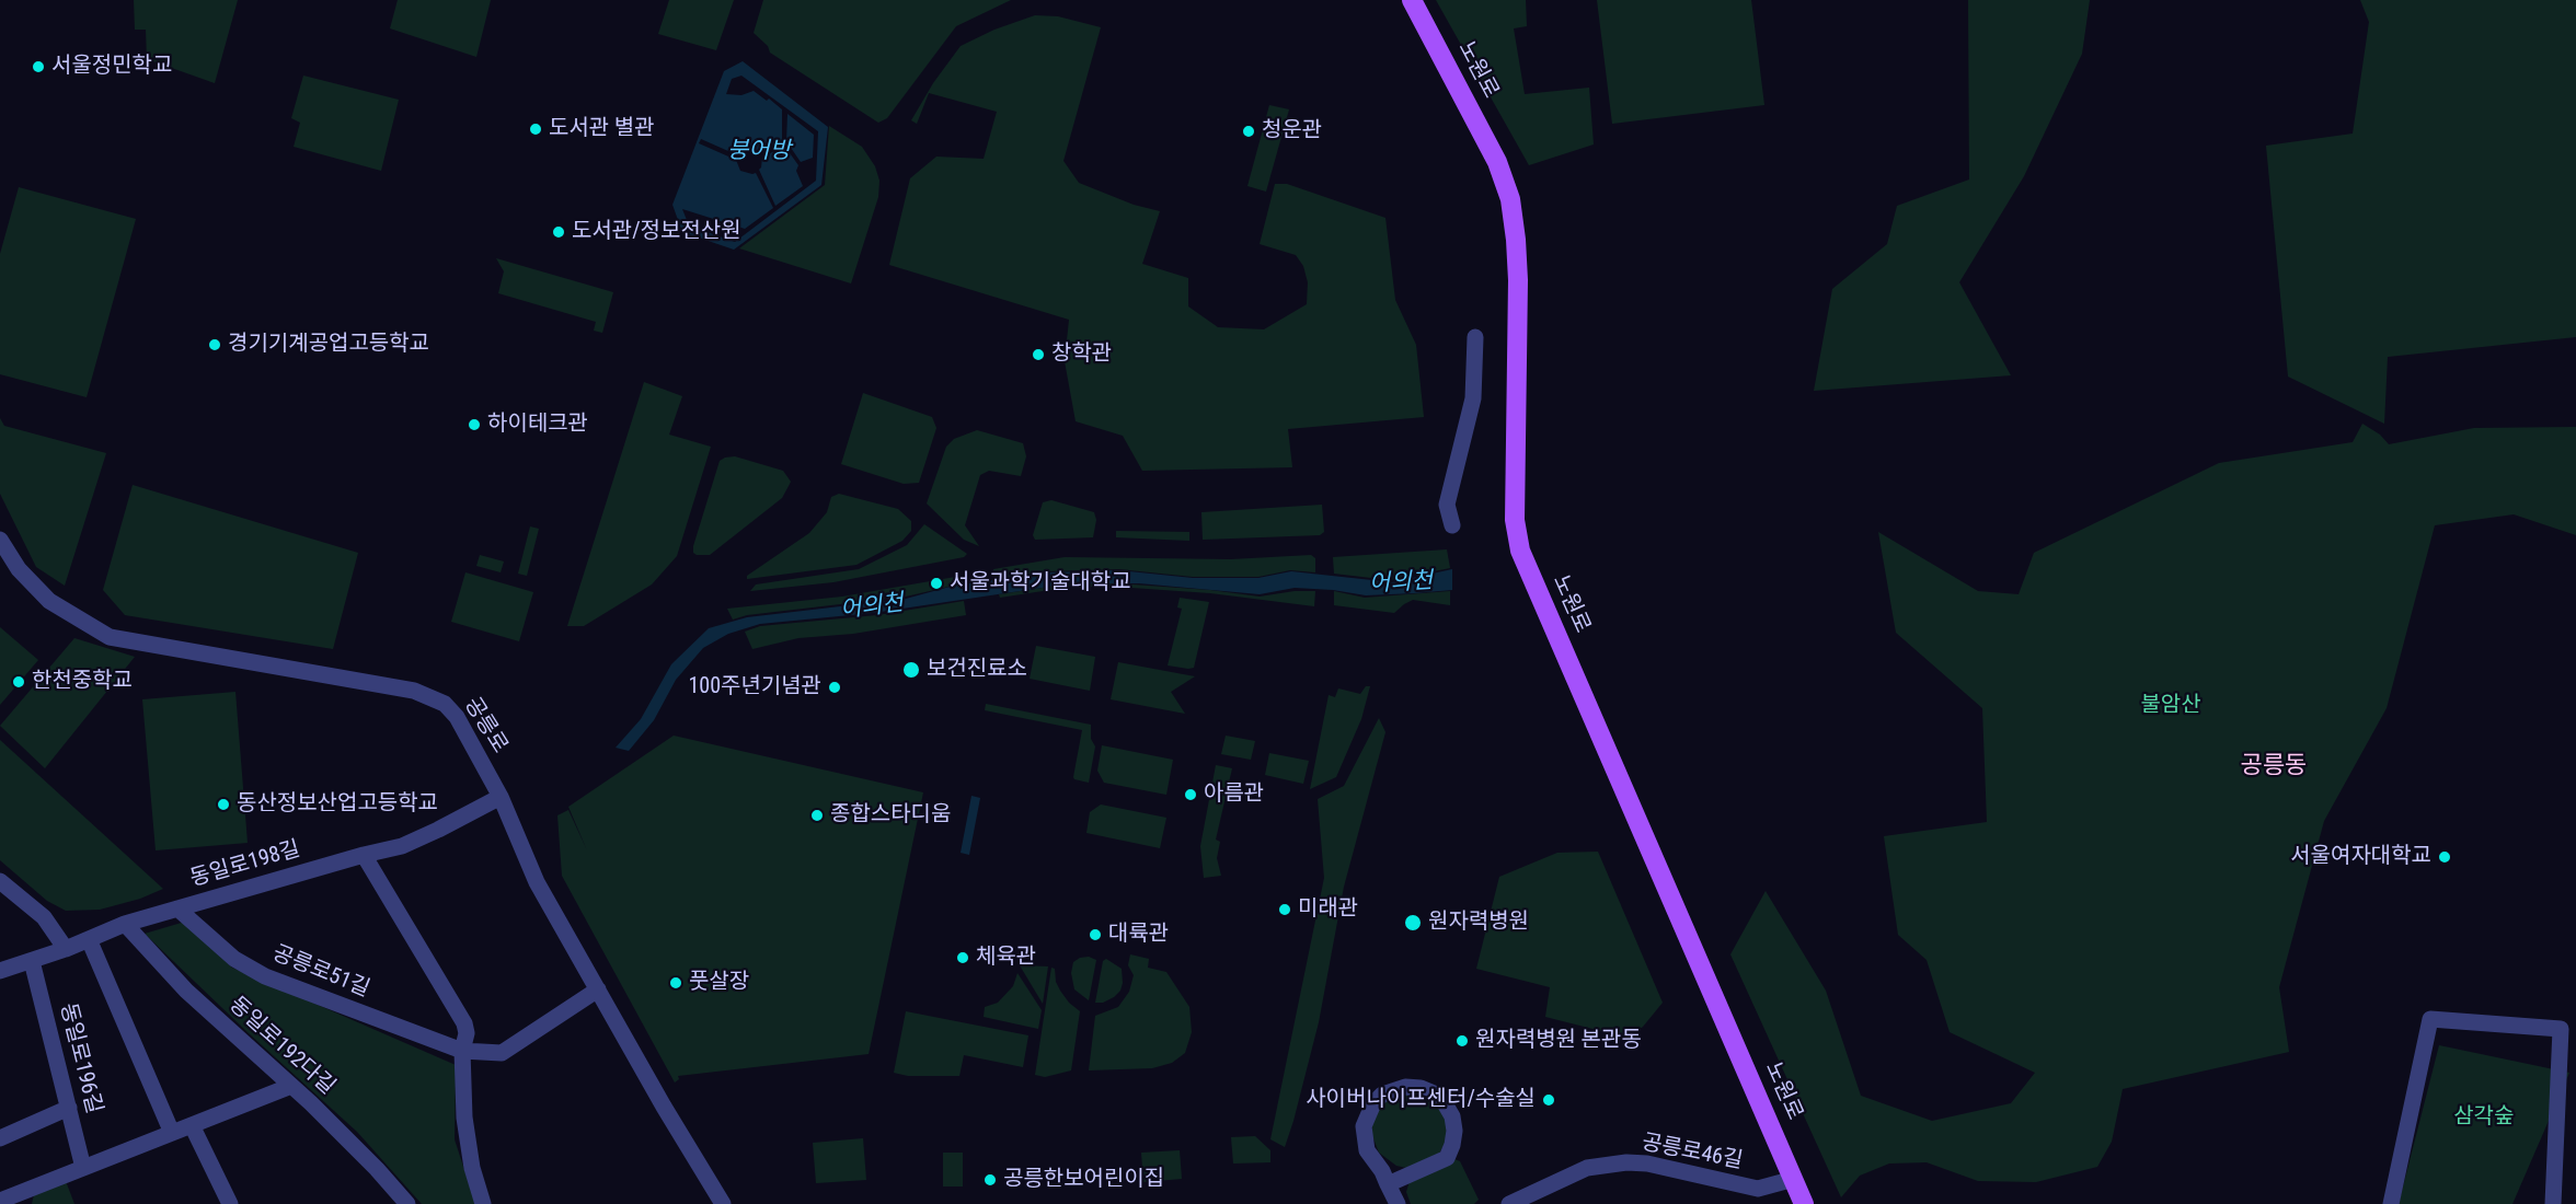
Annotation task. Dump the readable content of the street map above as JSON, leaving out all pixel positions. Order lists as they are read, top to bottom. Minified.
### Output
{"streets":{"main road":["노원로"],"street":["공릉로","동일로198길","공릉로51길","동일로192다길","동일로196길","공릉로46길"]},"crossings":[["노원로","공릉로46길"],["공릉로","동일로198길"],["공릉로","공릉로51길"],["동일로198길","공릉로51길"],["동일로198길","동일로192다길"],["동일로198길","동일로196길"]],"districts":["공릉동"],"water":["붕어방","어의천"],"parks":["불암산","삼각숲"],"places":["서울정민학교","도서관 별관","청운관","도서관/정보전산원","경기기계공업고등학교","창학관","하이테크관","서울과학기술대학교","보건진료소","한천중학교","100주년기념관","아름관","동산정보산업고등학교","종합스타디움","서울여자대학교","미래관","원자력병원","대륙관","체육관","풋살장","원자력병원 본관동","사이버나이프센터/수술실","공릉한보어린이집"]}
